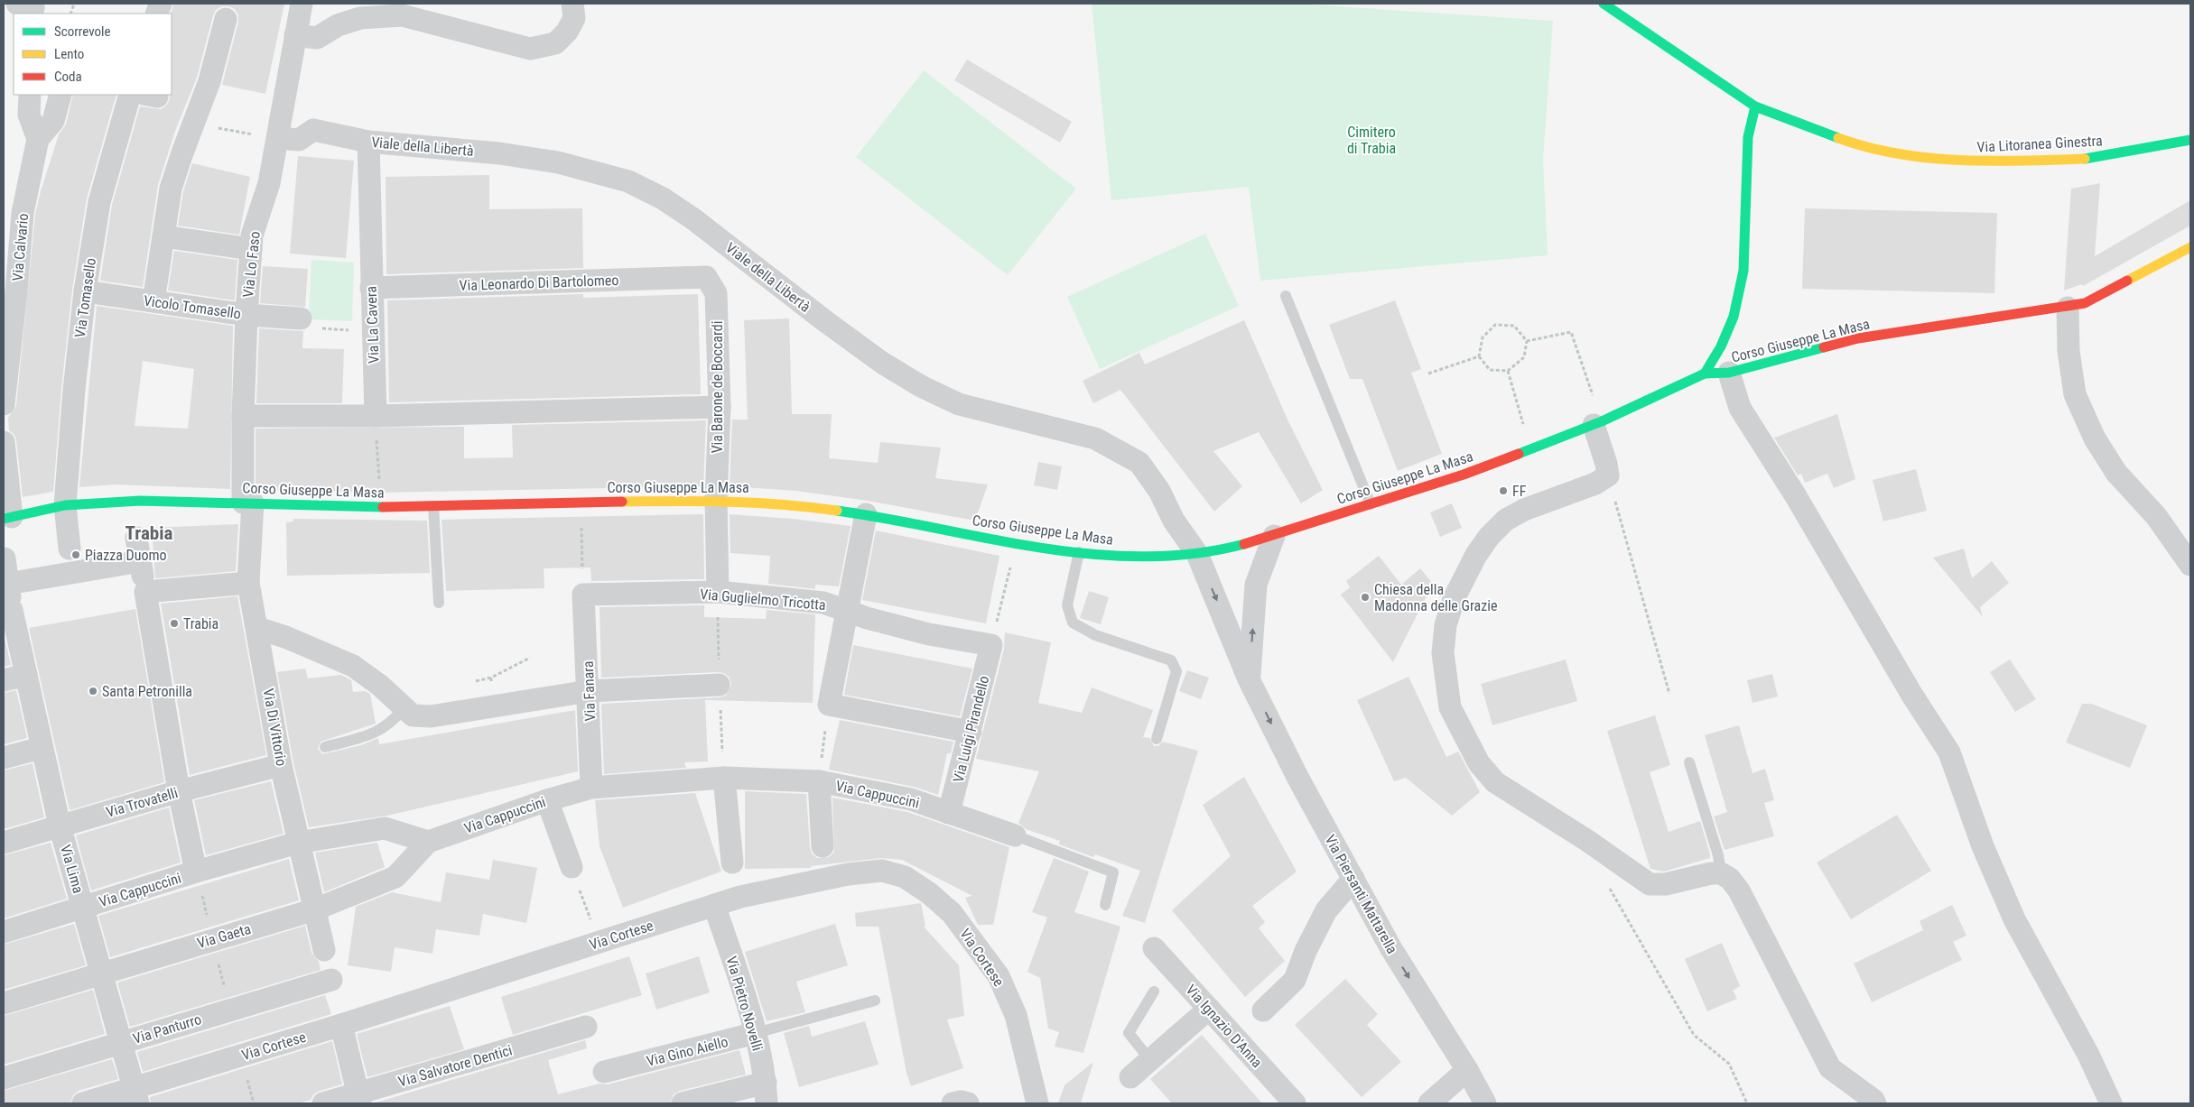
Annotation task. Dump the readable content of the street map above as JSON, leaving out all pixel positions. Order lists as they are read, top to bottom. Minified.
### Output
{"streets":{"street":["Via Litoranea Ginestra","Viale della Libertà","Via Calvario","Via Lo Faso","Via Leonardo Di Bartolomeo","Via Tomasello","Vicolo Tomasello","Via La Cavera","Corso Giuseppe La Masa","Via Barone de Boccardi","Via Guglielmo Tricotta","Via Fanara","Via Di Vittorio","Via Luigi Pirandello","Via Cappuccini","Via Trovatelli","Via Lima","Via Piersanti Mattarella","Via Cortese","Via Gaeta","Via Pietro Novelli","Via Ignazio D'Anna","Via Panturro","Via Gino Aiello","Via Salvatore Dentici"]},"crossings":[["Viale della Libertà","Via La Cavera"],["Viale della Libertà","Corso Giuseppe La Masa"],["Viale della Libertà","Via Piersanti Mattarella"],["Via Lo Faso","Vicolo Tomasello"],["Via Lo Faso","Corso Giuseppe La Masa"],["Via Lo Faso","Via Di Vittorio"],["Via Leonardo Di Bartolomeo","Via La Cavera"],["Via Leonardo Di Bartolomeo","Via Barone de Boccardi"],["Via Tomasello","Vicolo Tomasello"],["Via Tomasello","Corso Giuseppe La Masa"],["Corso Giuseppe La Masa","Via Barone de Boccardi"],["Corso Giuseppe La Masa","Via Di Vittorio"],["Via Barone de Boccardi","Via Guglielmo Tricotta"],["Via Guglielmo Tricotta","Via Fanara"],["Via Guglielmo Tricotta","Via Luigi Pirandello"],["Via Fanara","Via Cappuccini"],["Via Di Vittorio","Via Cappuccini"],["Via Di Vittorio","Via Trovatelli"],["Via Di Vittorio","Via Gaeta"],["Via Luigi Pirandello","Via Cappuccini"],["Via Cappuccini","Via Lima"],["Via Cappuccini","Via Gaeta"],["Via Trovatelli","Via Lima"],["Via Lima","Via Cortese"],["Via Lima","Via Gaeta"],["Via Lima","Via Panturro"],["Via Cortese","Via Pietro Novelli"],["Via Pietro Novelli","Via Gino Aiello"]],"one_way":["Via Piersanti Mattarella"],"districts":["Trabia"],"parks":["Cimitero di Trabia"],"places":["FF","Piazza Duomo","Chiesa della Madonna delle Grazie","Trabia","Santa Petronilla"],"legend":["Scorrevole","Lento","Coda"]}
